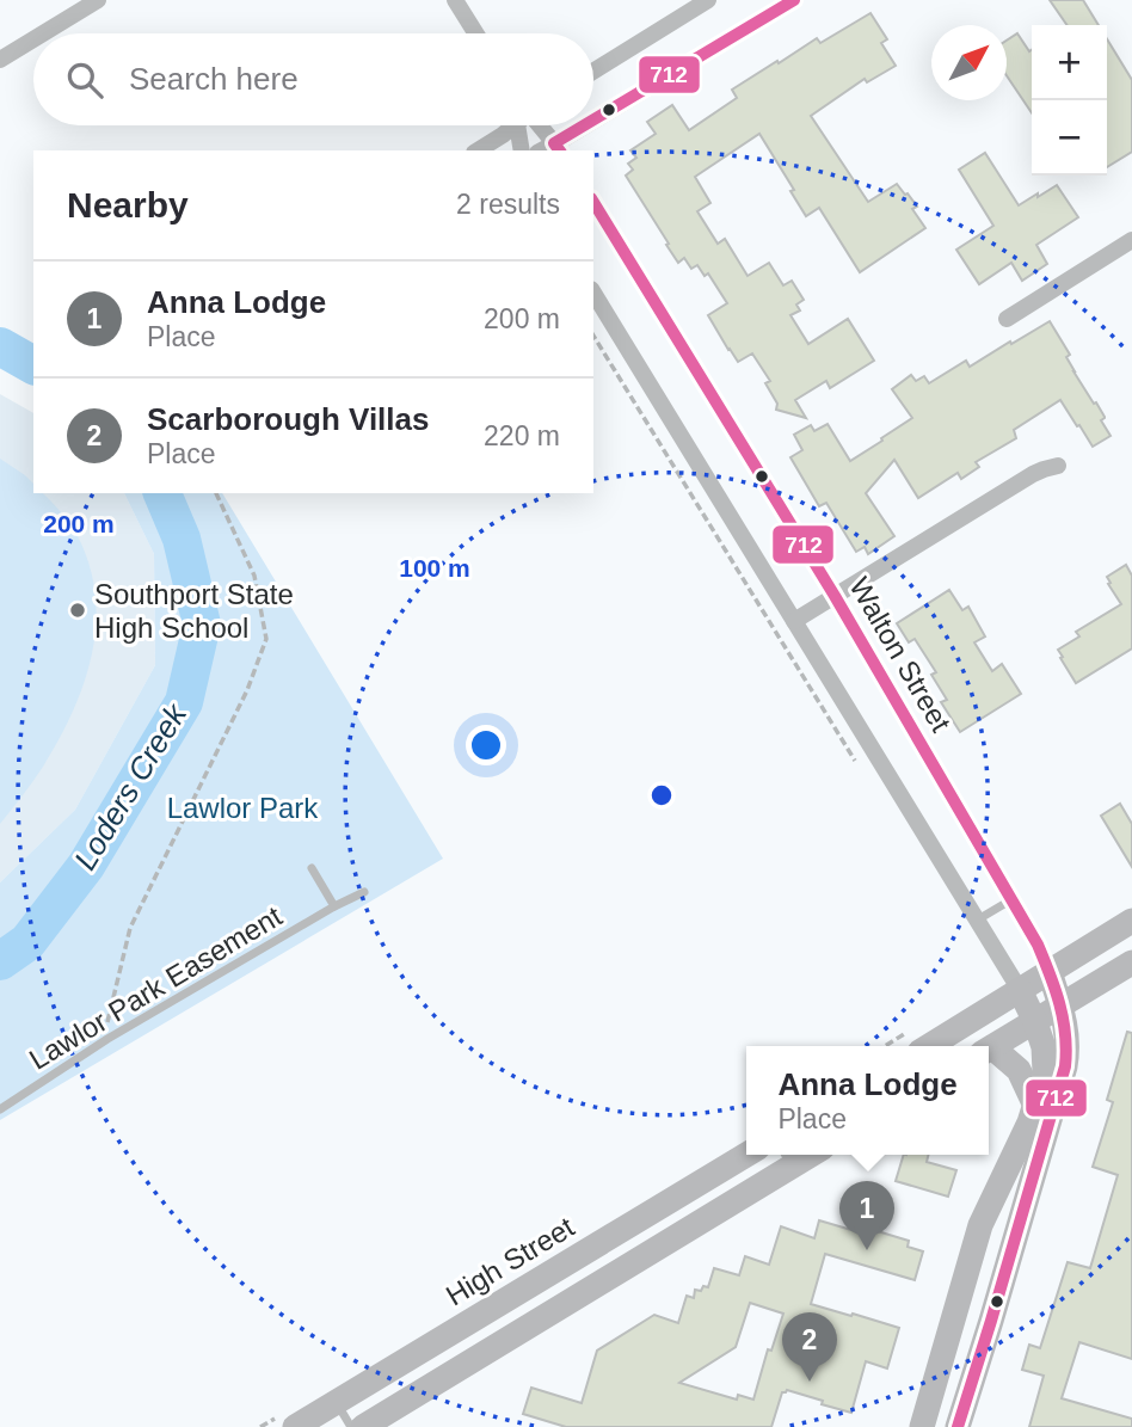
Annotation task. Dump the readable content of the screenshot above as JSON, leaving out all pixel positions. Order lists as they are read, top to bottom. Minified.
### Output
{"streets":{"main road":["High Street"],"street":["Walton Street"],"lane":["Lawlor Park Easement"]},"water":["Loders Creek"],"parks":["Lawlor Park"],"places":["Southport State High School"],"lines":["transit line 712"],"north":"top right","page":{"map_buttons":["+","−"],"search":"Search here","heading":["Nearby","2 results"],"list":[{"mark":"1","name":"Anna Lodge","note":"Place","value":"200 m"},{"mark":"2","name":"Scarborough Villas","note":"Place","value":"220 m"}],"popup":["Anna Lodge","Place"],"pins":["1","2"]},"rings":["200 m","100 m"]}
